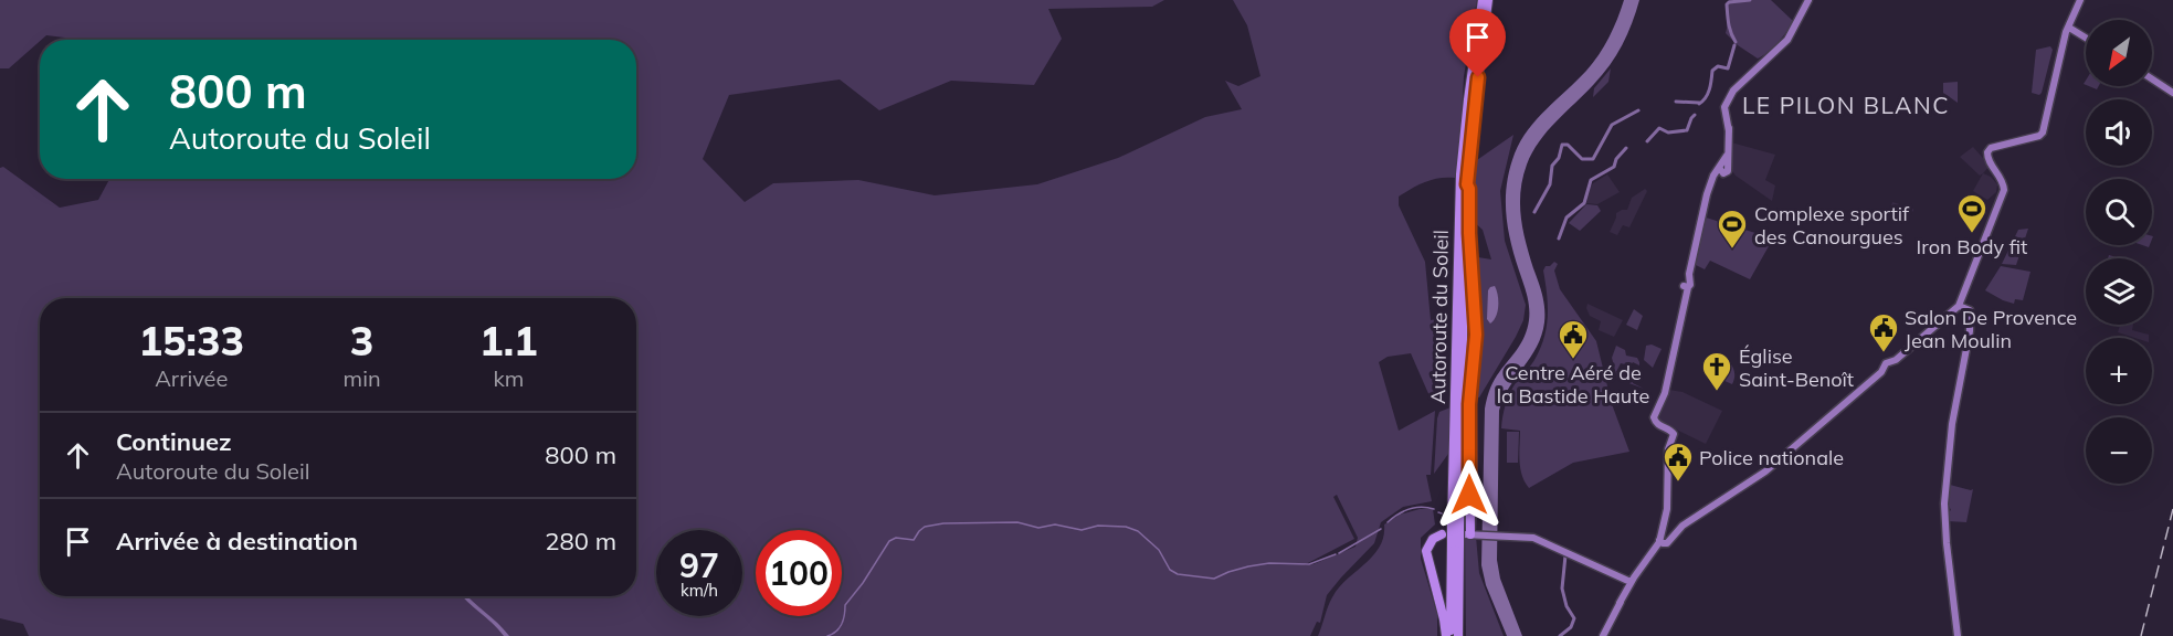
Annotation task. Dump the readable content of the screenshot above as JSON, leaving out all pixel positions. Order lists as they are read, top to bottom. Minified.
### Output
{"streets":{"highway":["Autoroute du Soleil"]},"districts":["LE PILON BLANC"],"places":{"sports":["Iron Body fit","Complexe sportif des Canourgues"],"public building":["Salon De Provence Jean Moulin","Centre Aéré de la Bastide Haute","Police nationale"],"church":["Église Saint-Benoît"]},"north":"bottom left","page":{"map_buttons":["+","−"],"turn":["800 m","Autoroute du Soleil"],"eta":["15:33","Arrivée","3","min","1.1","km"],"list":[{"name":"Continuez","note":"Autoroute du Soleil","value":"800 m"},{"name":"Arrivée à destination","value":"280 m"}],"speed":"97 km/h","limit":"100"}}
